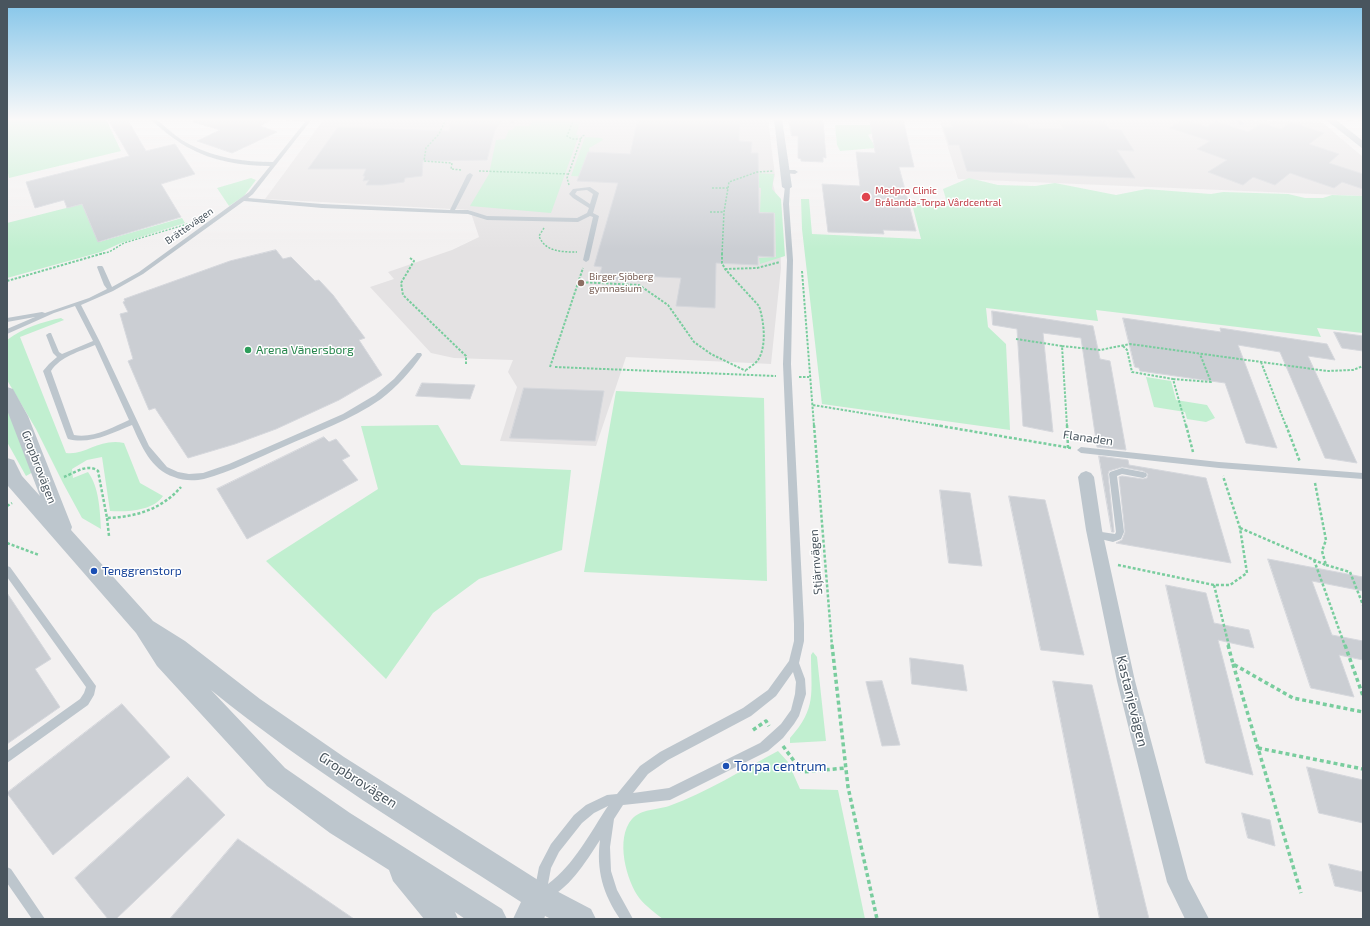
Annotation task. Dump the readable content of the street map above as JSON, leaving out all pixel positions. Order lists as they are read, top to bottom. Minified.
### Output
{"streets":{"street":["Gropbrovägen","Kastanjevägen"],"lane":["Brättevägen","Flanaden"],"path":["Stjärnvägen"]},"crossings":[["Flanaden","Stjärnvägen"]],"places":["Medpro Clinic Brålanda-Torpa Vårdcentral","Birger Sjöberg gymnasium","Arena Vänersborg","Tenggrenstorp","Torpa centrum"]}
